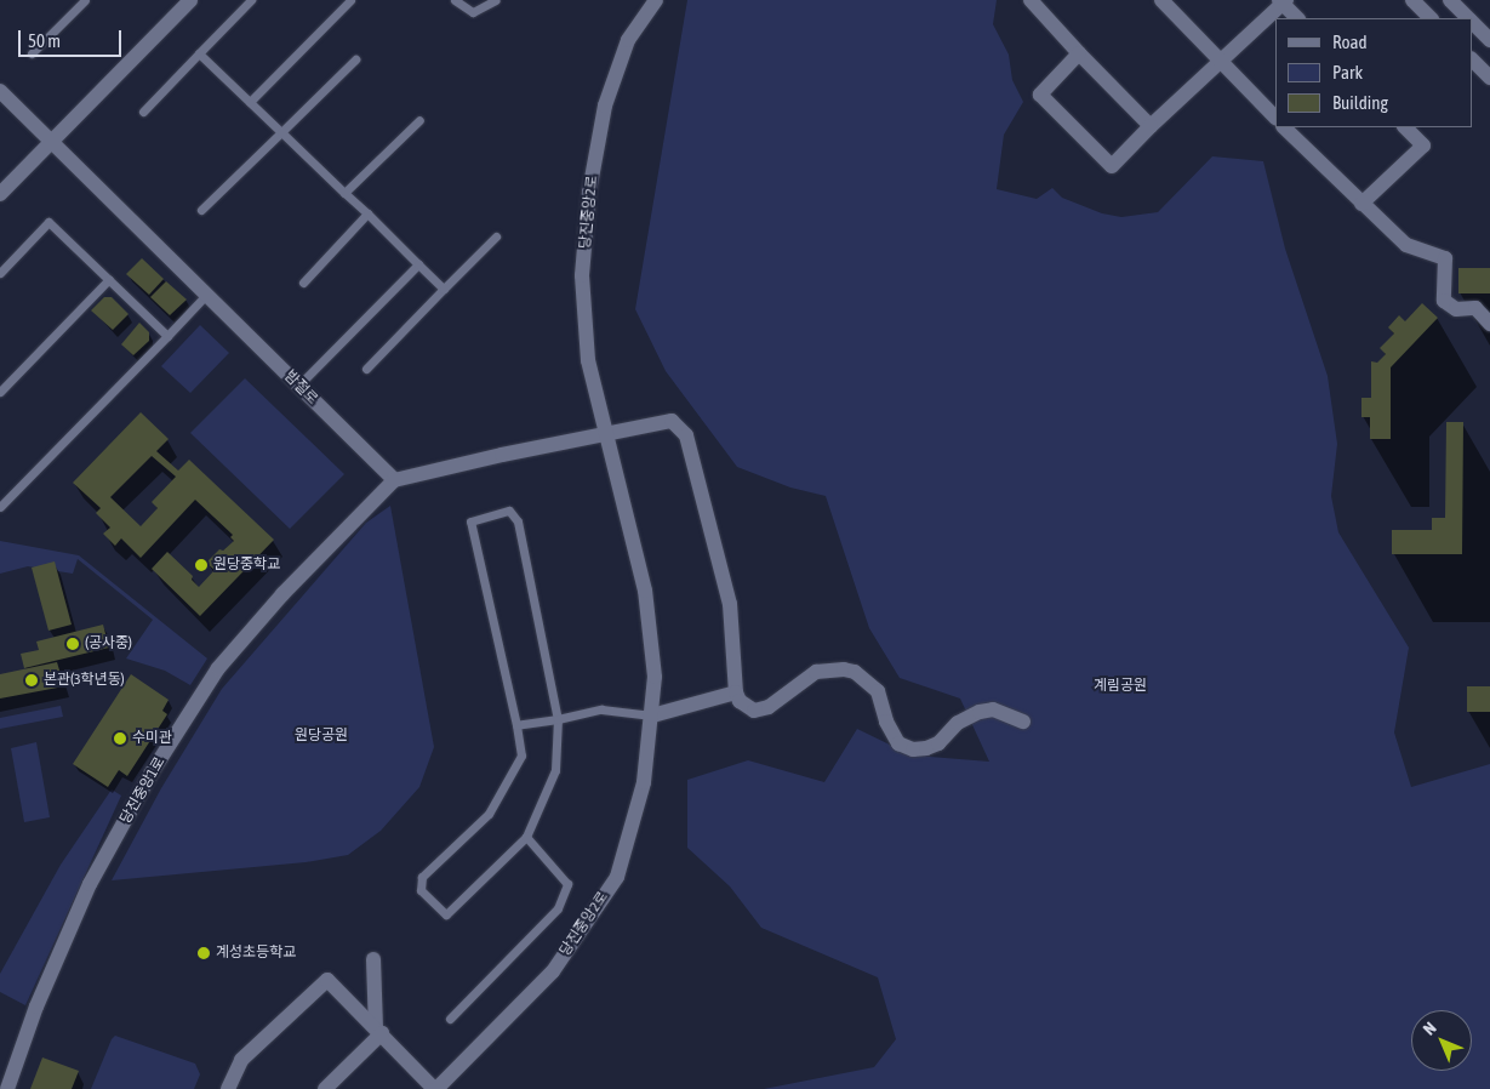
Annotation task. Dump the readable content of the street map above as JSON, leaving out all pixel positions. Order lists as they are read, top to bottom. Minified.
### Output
{"streets":{"street":["당진중앙2로","밤절로","당진중앙1로"]},"crossings":[["밤절로","당진중앙1로"]],"parks":["계림공원","원당공원"],"places":["원당중학교","(공사중)","본관(3학년동)","수미관","계성초등학교"],"legend":["Road","Park","Building"],"scale_bar":"50 m","north":"top left"}
